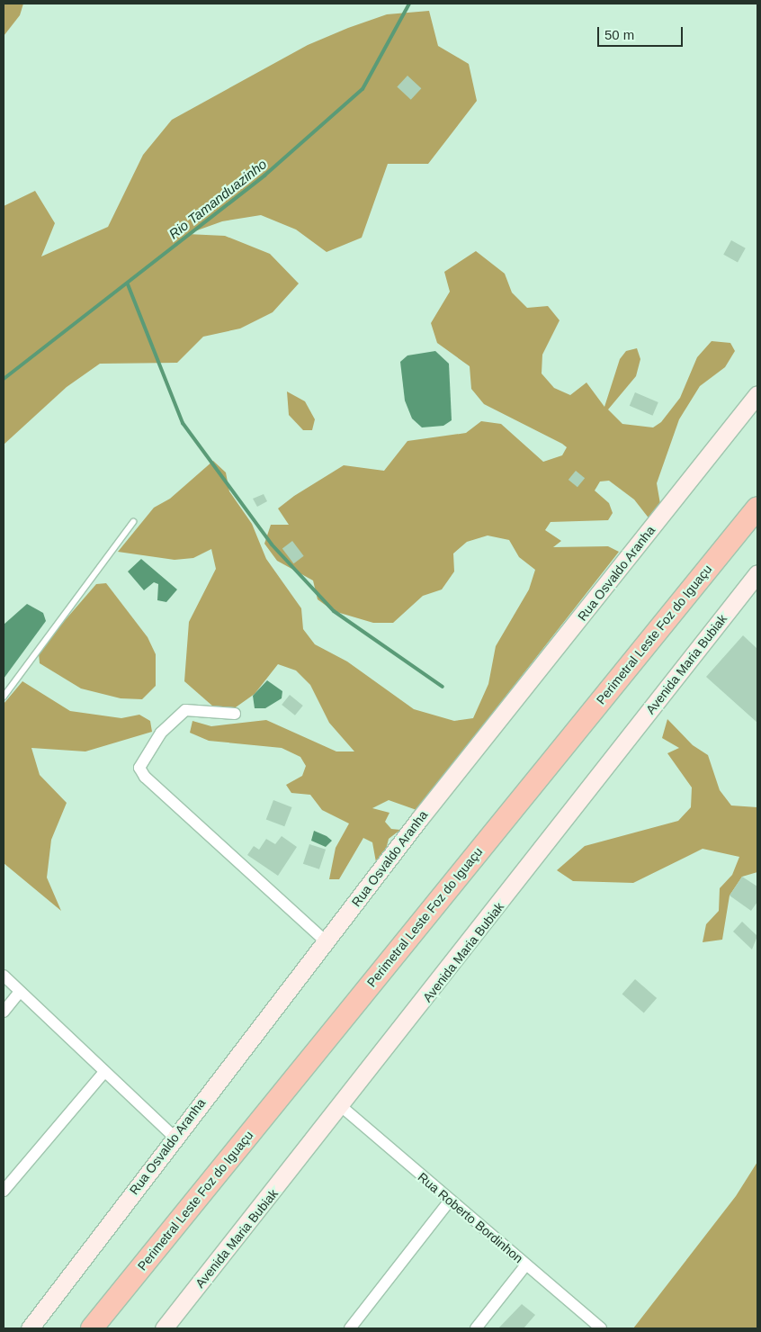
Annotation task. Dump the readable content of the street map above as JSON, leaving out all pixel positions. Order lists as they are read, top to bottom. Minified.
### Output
{"streets":{"highway":["Perimetral Leste Foz do Iguaçu"],"street":["Rua Osvaldo Aranha","Avenida Maria Bubiak","Rua Roberto Bordinhon"]},"crossings":[["Avenida Maria Bubiak","Rua Roberto Bordinhon"]],"water":["Rio Tamanduazinho"],"scale_bar":"50 m"}
